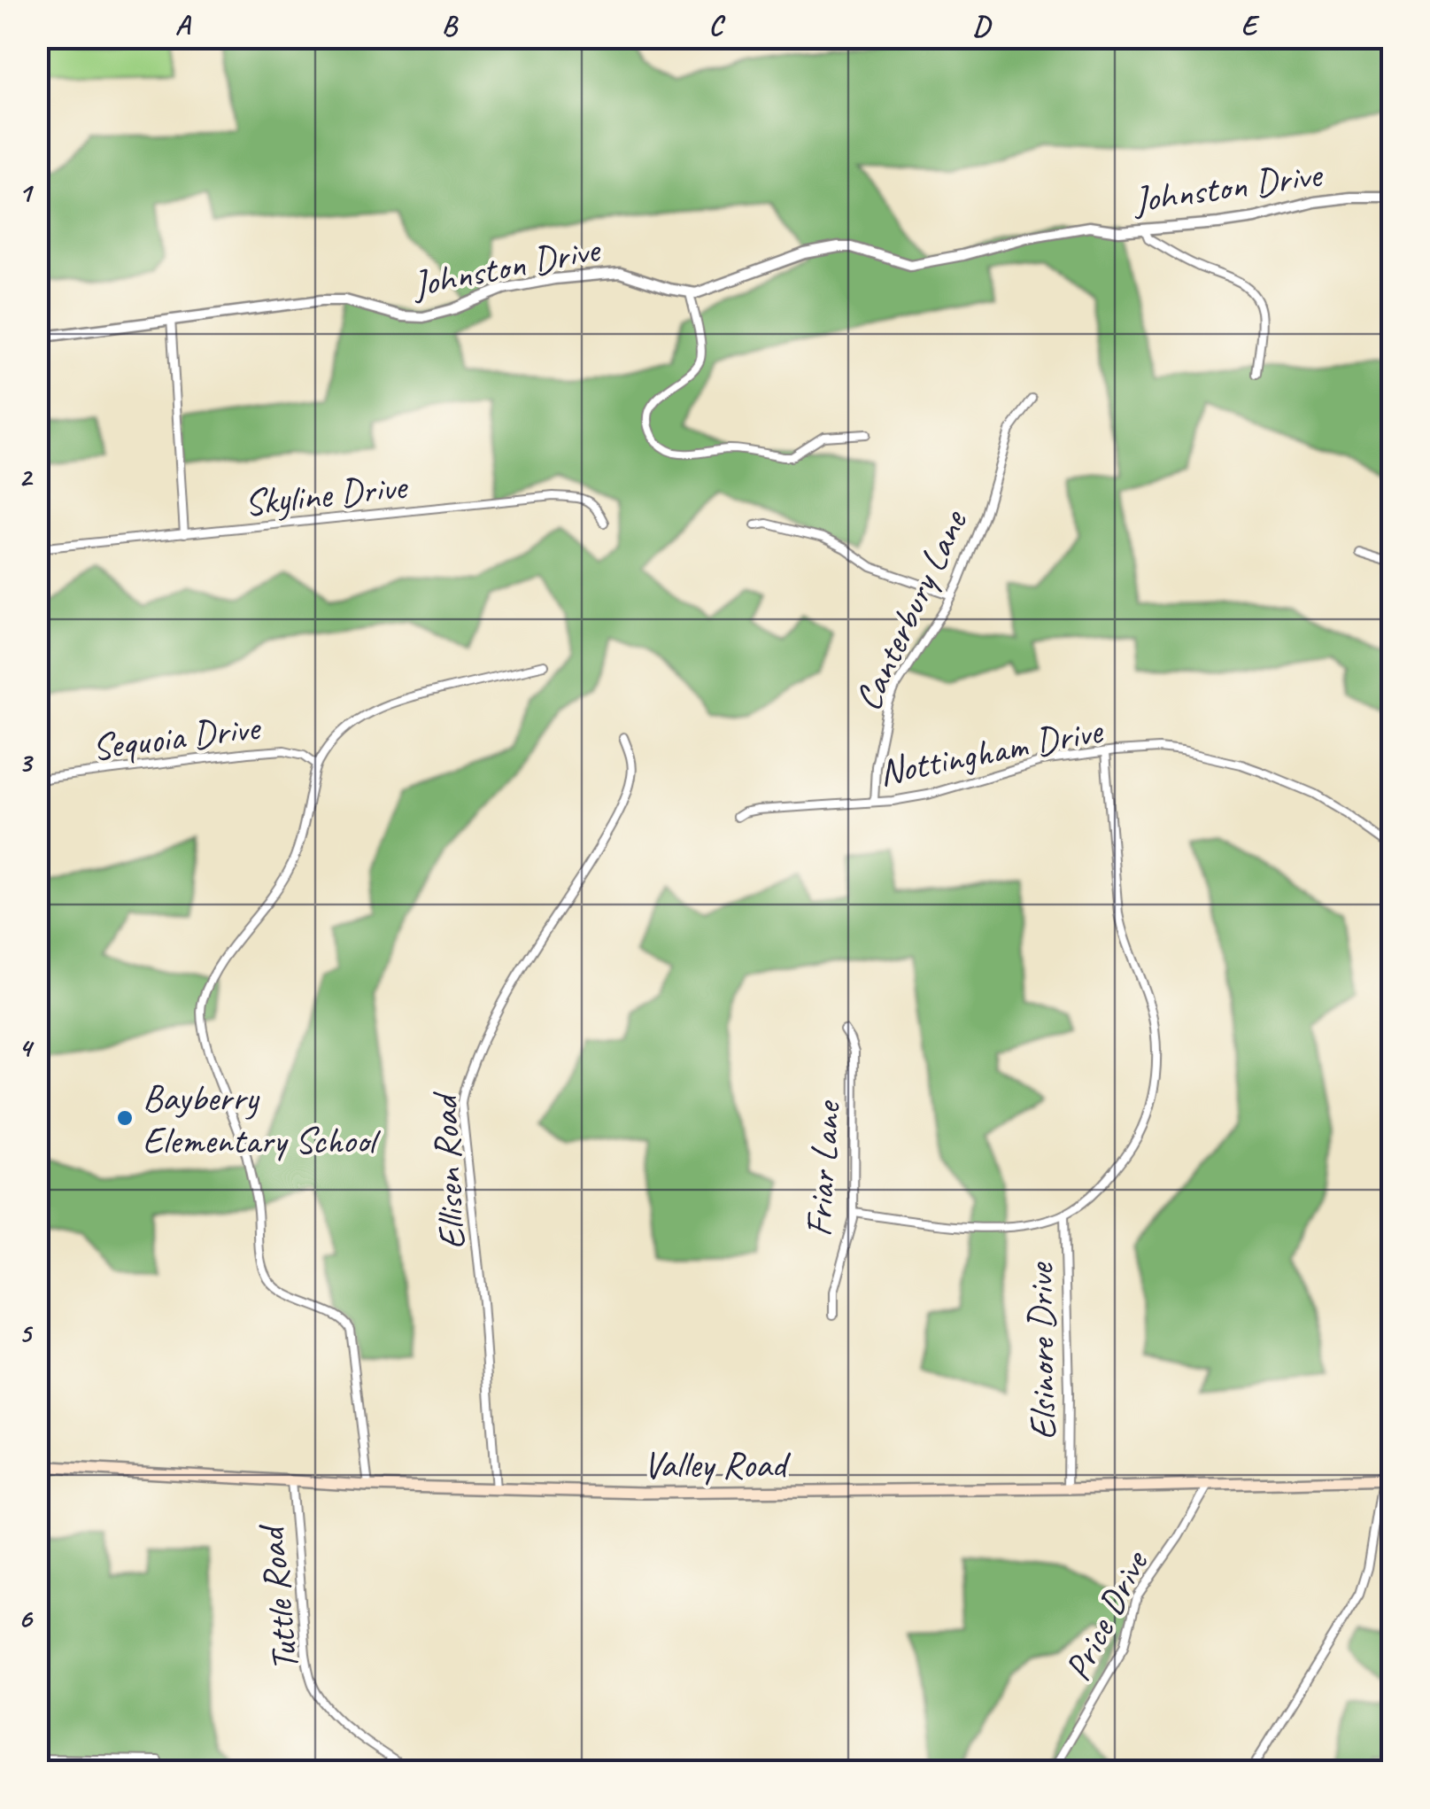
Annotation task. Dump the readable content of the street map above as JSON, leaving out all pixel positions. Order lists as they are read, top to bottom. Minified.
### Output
{"streets":{"main road":["Valley Road"],"street":["Johnston Drive","Skyline Drive","Canterbury Lane","Sequoia Drive","Nottingham Drive","Friar Lane","Ellisen Road","Elsinore Drive","Tuttle Road","Price Drive"]},"crossings":[["Canterbury Lane","Nottingham Drive"],["Ellisen Road","Valley Road"],["Elsinore Drive","Valley Road"],["Valley Road","Tuttle Road"],["Valley Road","Price Drive"]],"places":["Bayberry Elementary School"],"grid":{"columns":["A","B","C","D","E"],"rows":["1","2","3","4","5","6"]}}
